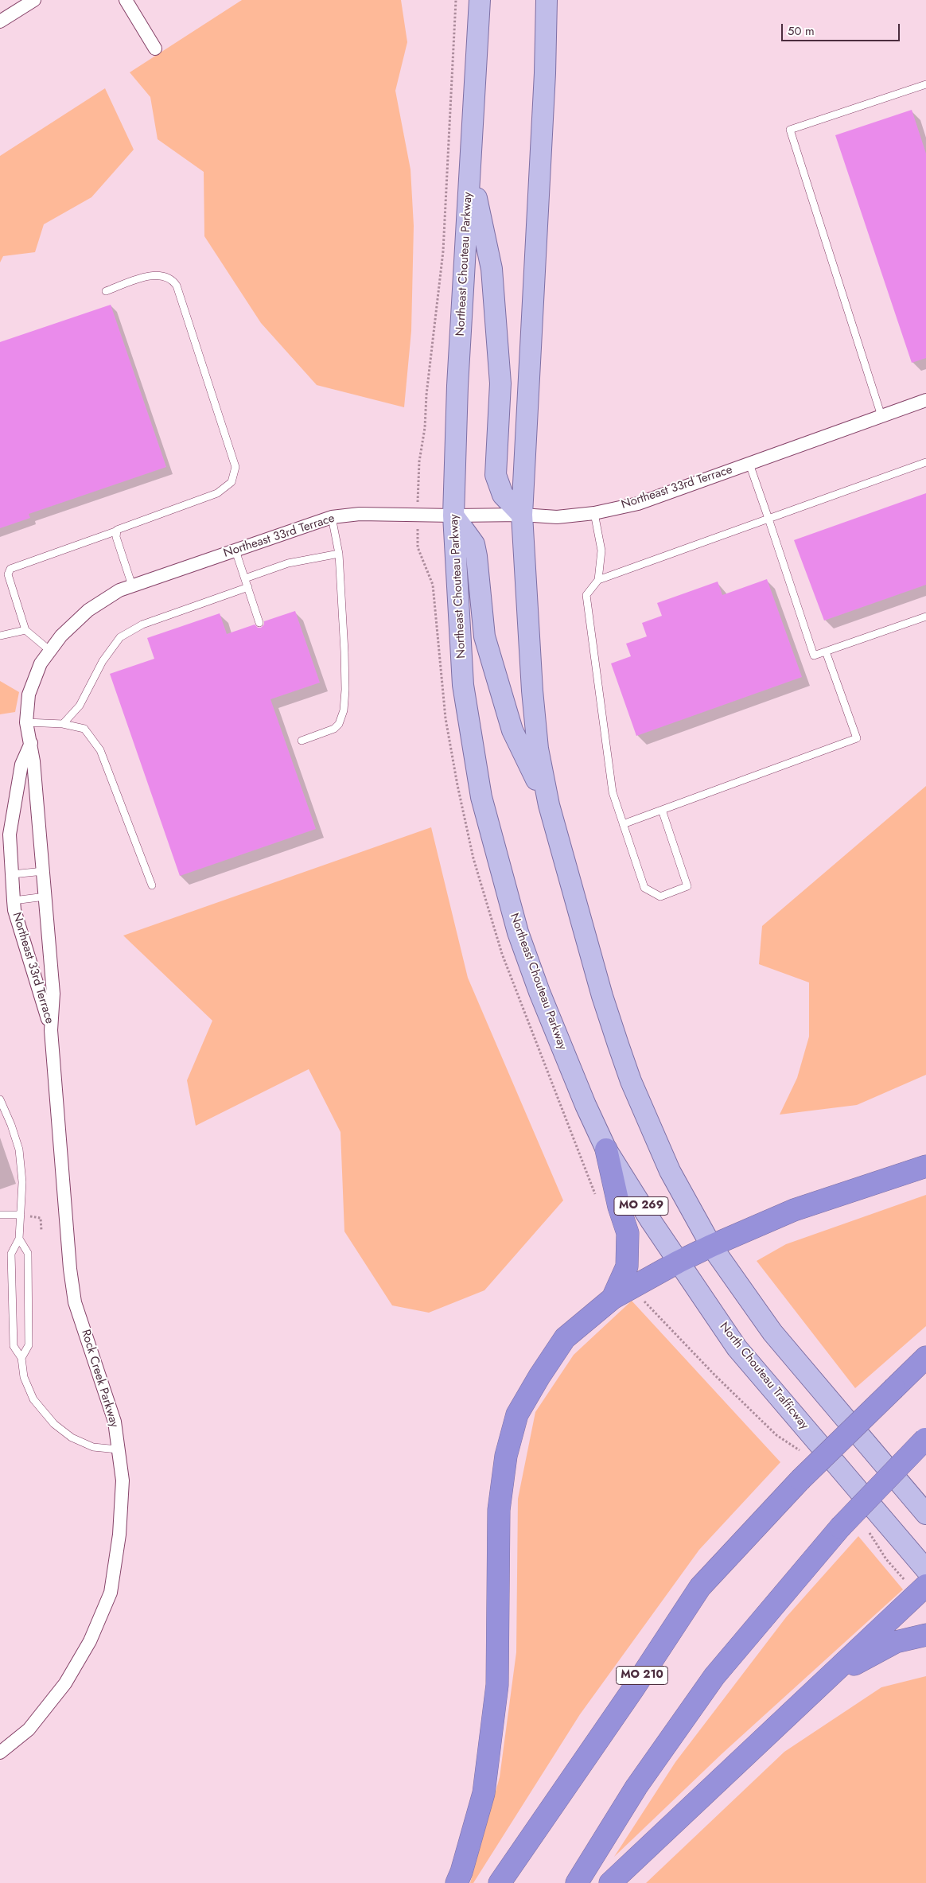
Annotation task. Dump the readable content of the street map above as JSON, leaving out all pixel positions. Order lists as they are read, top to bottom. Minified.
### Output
{"streets":{"highway":["MO 210"],"main road":["Northeast Chouteau Parkway","MO 269","North Chouteau Trafficway"],"street":["Northeast 33rd Terrace","Rock Creek Parkway"]},"crossings":[["Northeast Chouteau Parkway","Northeast 33rd Terrace"],["Northeast Chouteau Parkway","North Chouteau Trafficway"],["Northeast 33rd Terrace","Rock Creek Parkway"]],"scale_bar":"50 m"}
